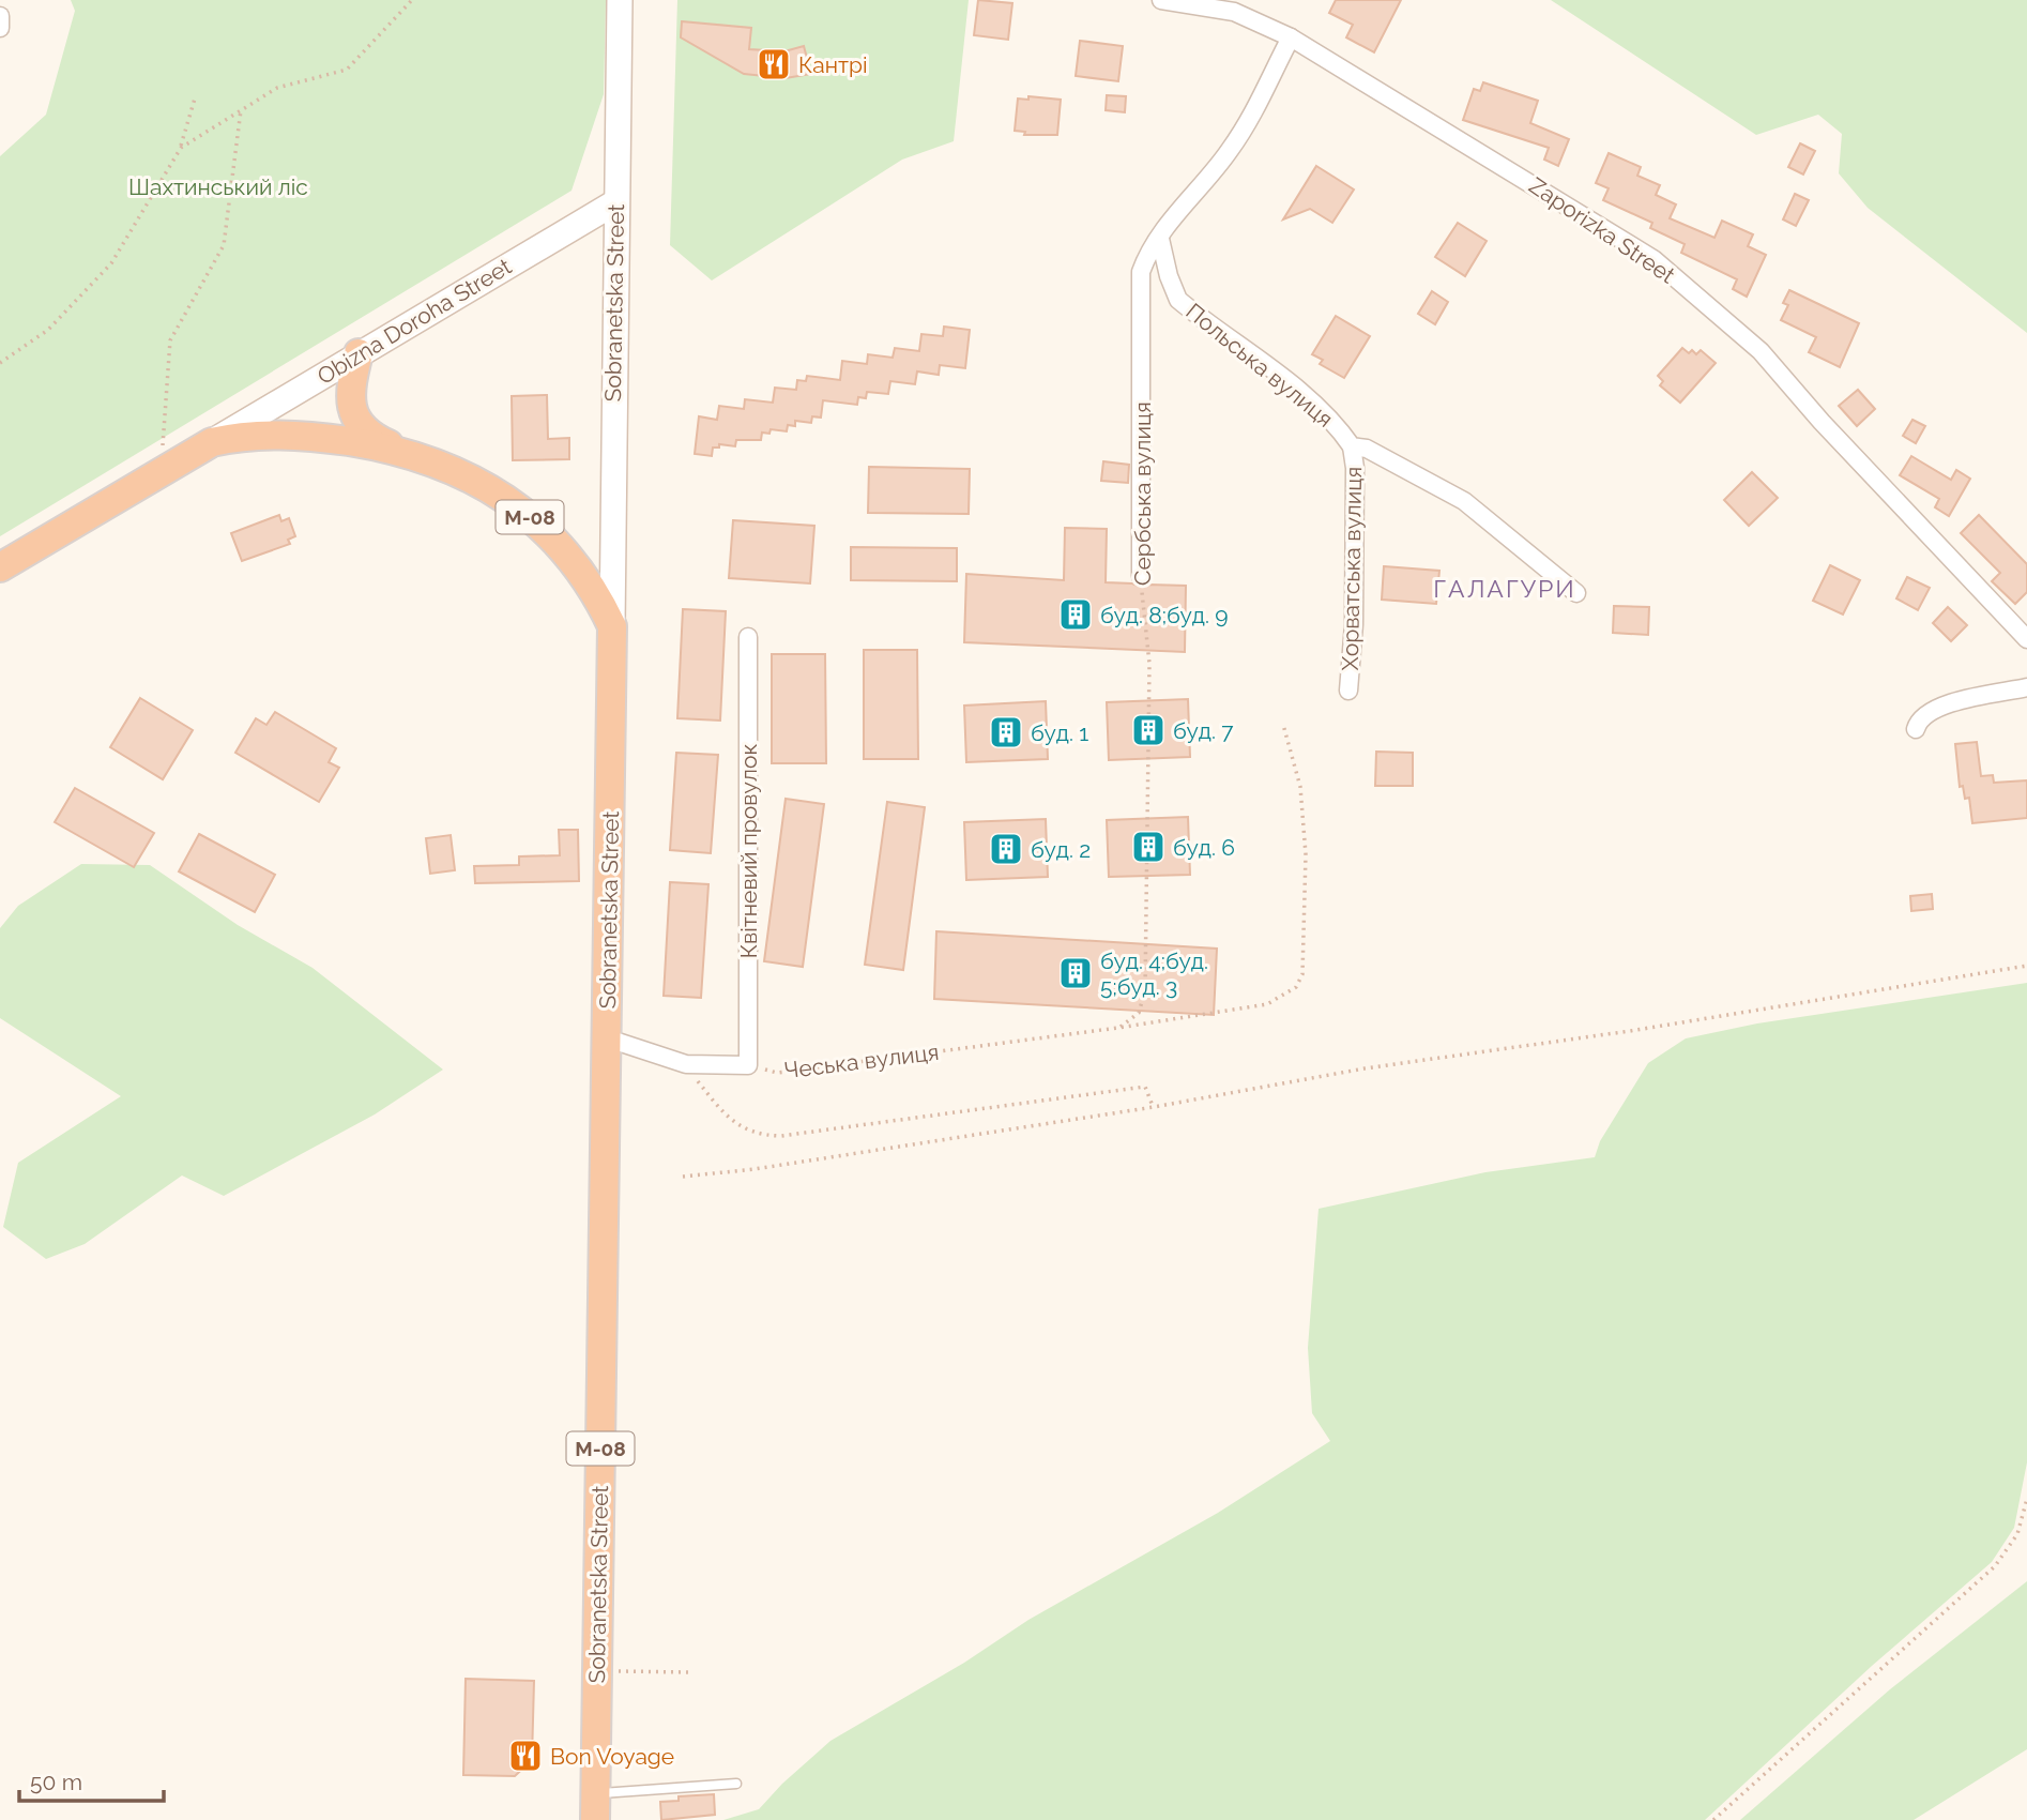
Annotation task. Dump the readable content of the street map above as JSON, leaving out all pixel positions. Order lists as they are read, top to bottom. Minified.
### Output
{"streets":{"highway":["Sobranetska Street","Obizna Doroha Street","М-08"],"street":["Zaporizka Street","Польська вулиця","Сербська вулиця","Хорватська вулиця","Квітневий провулок"],"path":["Чеська вулиця"]},"crossings":[["Zaporizka Street","Сербська вулиця"],["Sobranetska Street","Obizna Doroha Street"],["Польська вулиця","Сербська вулиця"],["Польська вулиця","Хорватська вулиця"],["Сербська вулиця","Чеська вулиця"],["Квітневий провулок","Чеська вулиця"]],"districts":["ГАЛАГУРИ"],"parks":["Шахтинський ліс"],"places":{"restaurant":["Кантрі","Bon Voyage"],"building":["буд. 8;буд. 9","буд. 7","буд. 1","буд. 6","буд. 2","буд. 4;буд. 5;буд. 3"]},"scale_bar":"50 m"}
